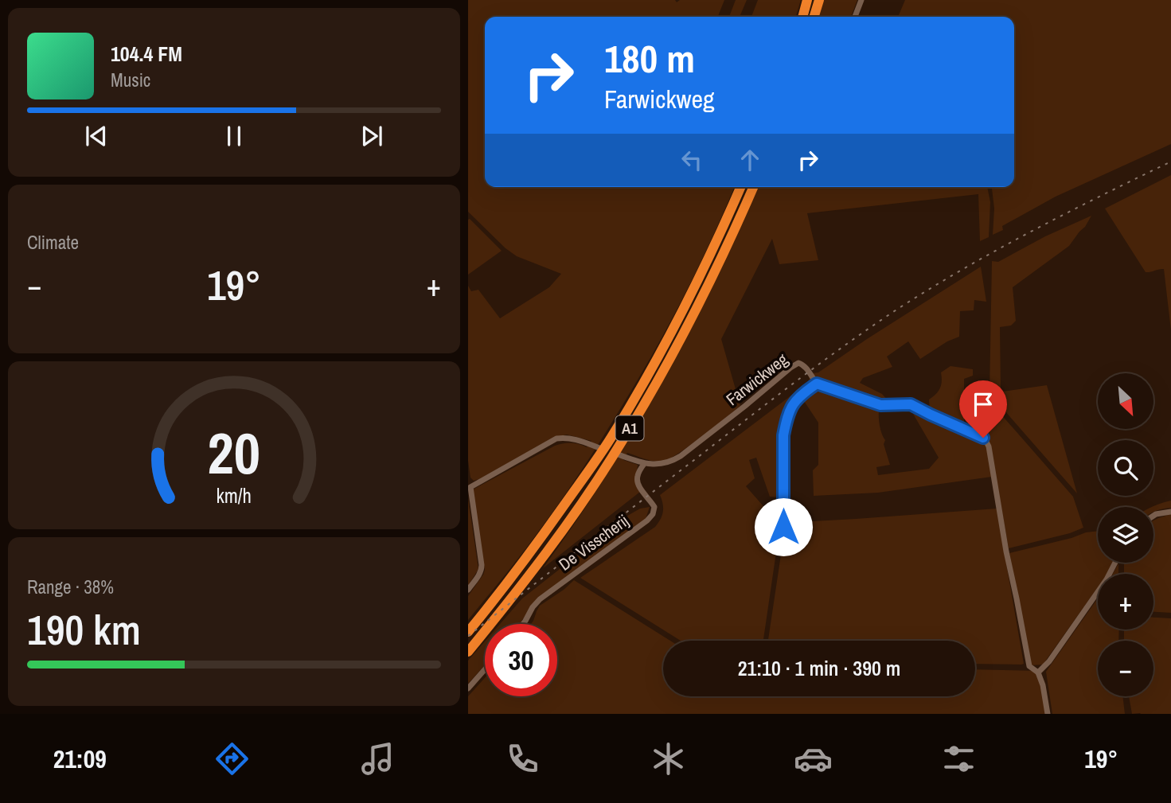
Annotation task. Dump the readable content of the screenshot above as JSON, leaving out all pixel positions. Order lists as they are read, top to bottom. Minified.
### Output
{"streets":{"highway":["A1"],"street":["Farwickweg","De Visscherij"]},"crossings":[["Farwickweg","De Visscherij"]],"north":"bottom right","page":{"turn":["180 m","Farwickweg"],"song":["104.4 FM","Music"],"tile":["Climate",["Range · 38%","190 km"]],"heat":["−","19°","+"],"map_buttons":["+","−"],"limit":"30","trip":"21:10 · 1 min · 390 m","tabs":["21:09","19°"],"gauge":["20","km/h"]}}
